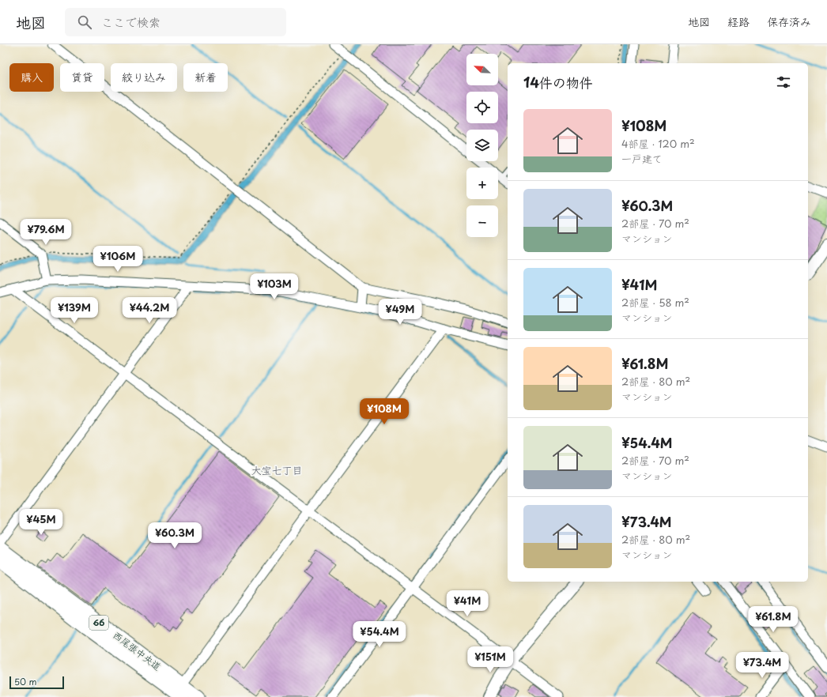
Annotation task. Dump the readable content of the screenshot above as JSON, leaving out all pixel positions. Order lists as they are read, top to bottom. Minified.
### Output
{"streets":{"main road":["66","西尾張中央道"]},"districts":["大宝七丁目"],"scale_bar":"50 m","north":"top left","page":{"header":"地図","search":"ここで検索","nav":["地図","経路","保存済み"],"map_buttons":["+","−"],"chip":["購入","賃貸","絞り込み","新着"],"heading":"14件の物件","list":[{"name":"¥108M","note":"4部屋 · 120 m² · 一戸建て"},{"name":"¥60.3M","note":"2部屋 · 70 m² · マンション"},{"name":"¥41M","note":"2部屋 · 58 m² · マンション"},{"name":"¥61.8M","note":"2部屋 · 80 m² · マンション"},{"name":"¥54.4M","note":"2部屋 · 70 m² · マンション"},{"name":"¥73.4M","note":"2部屋 · 80 m² · マンション"}],"price":["¥79.6M","¥106M","¥103M","¥139M","¥44.2M","¥49M","¥108M","¥45M","¥60.3M","¥41M","¥61.8M","¥54.4M","¥151M","¥73.4M"],"scale":"50 m"}}
